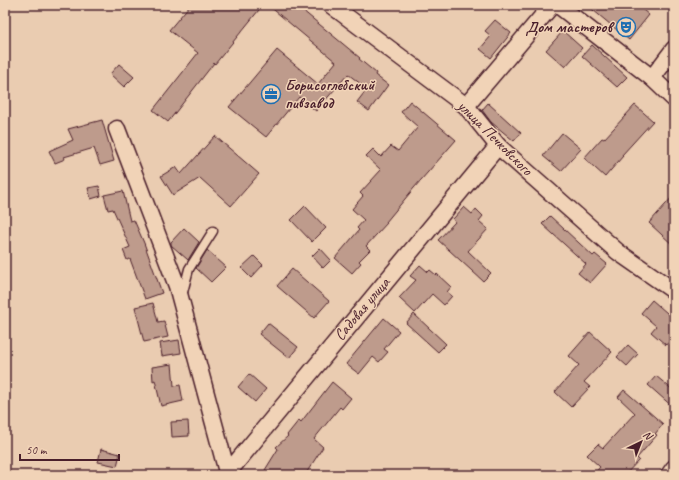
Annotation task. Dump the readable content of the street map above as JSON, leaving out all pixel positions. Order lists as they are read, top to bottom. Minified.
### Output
{"streets":{"street":["улица Печковского","Садовая улица"]},"crossings":[["улица Печковского","Садовая улица"]],"places":{"theatre":["Дом мастеров"],"office":["Борисоглебский пивзавод"]},"scale_bar":"50 m","north":"top right"}
